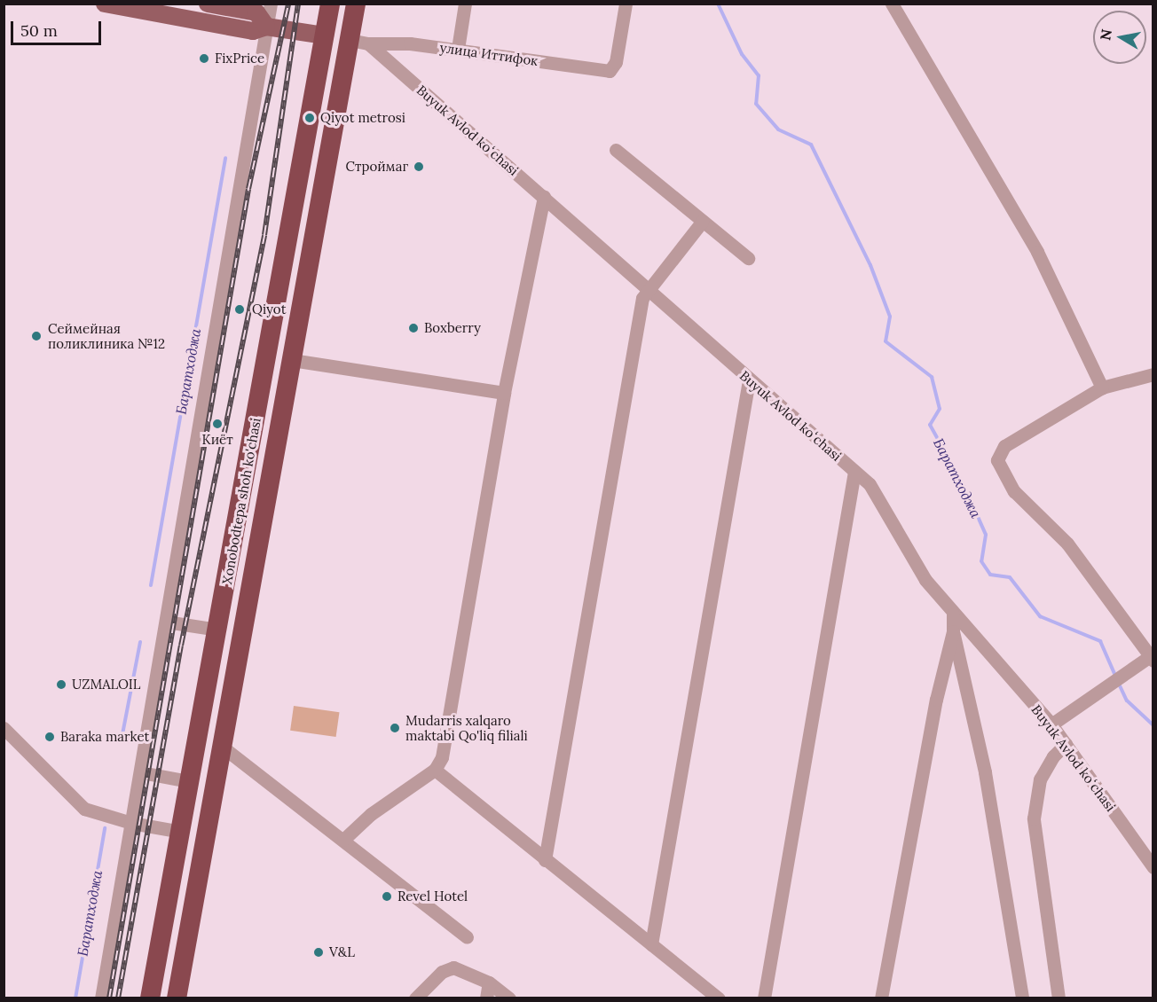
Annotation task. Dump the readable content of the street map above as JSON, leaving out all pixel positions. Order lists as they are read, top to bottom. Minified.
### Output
{"streets":{"highway":["Xonobodtepa shoh ko'chasi"],"street":["улица Иттифок","Buyuk Avlod koʻchasi"]},"crossings":[["улица Иттифок","Buyuk Avlod koʻchasi"],["улица Иттифок","Xonobodtepa shoh ko'chasi"],["Buyuk Avlod koʻchasi","Xonobodtepa shoh ko'chasi"]],"water":["Баратходжа"],"places":["FixPrice","Qiyot metrosi","Строймаг","Qiyot","Boxberry","Сеймейная поликлиника №12","Киёт","UZMALOIL","Mudarris xalqaro maktabi Qo'liq filiali","Baraka market","Revel Hotel","V&L"],"scale_bar":"50 m","north":"left"}
